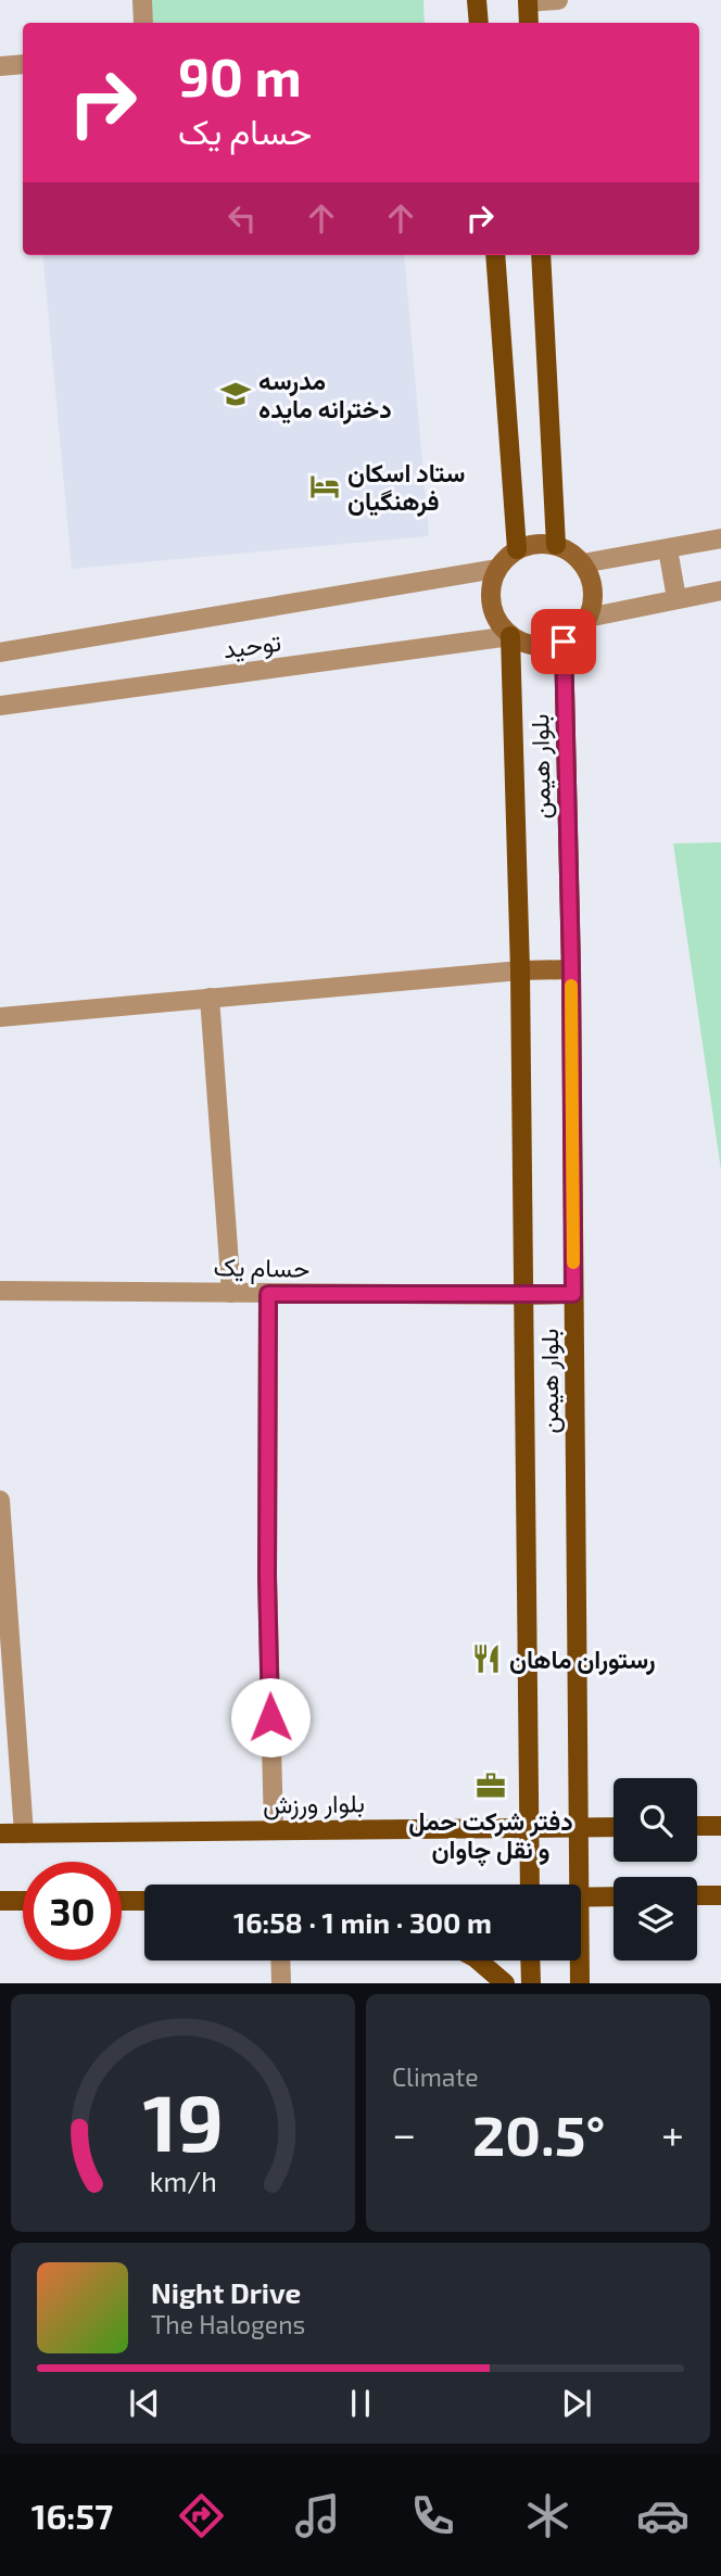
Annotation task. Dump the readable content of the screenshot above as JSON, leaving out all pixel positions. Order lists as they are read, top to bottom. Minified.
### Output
{"streets":{"main road":["بلوار هیمن","بلوار ورزش"],"street":["توحید","حسام یک"]},"crossings":[["توحید","بلوار هیمن"],["بلوار هیمن","حسام یک"],["بلوار هیمن","بلوار ورزش"]],"places":{"school or university":["مدرسه دخترانه مایده"],"hotel":["ستاد اسکان فرهنگیان"],"restaurant":["رستوران ماهان"],"office":["دفتر شرکت حمل و نقل چاوان"]},"page":{"turn":["90 m","حسام یک"],"limit":"30","trip":"16:58 · 1 min · 300 m","tile":"Climate","heat":["−","20.5°","+"],"song":["Night Drive","The Halogens"],"tabs":"16:57","gauge":["19","km/h"]}}
